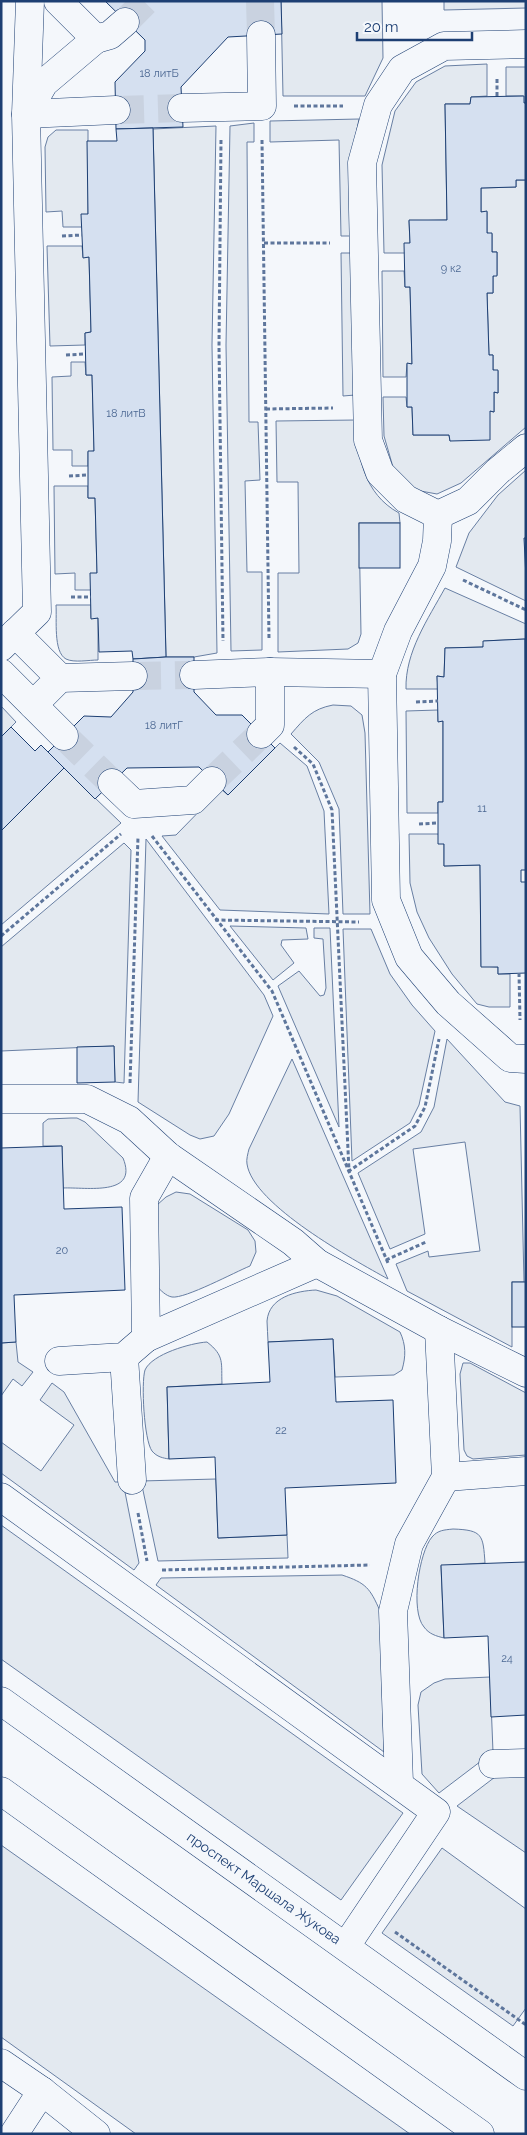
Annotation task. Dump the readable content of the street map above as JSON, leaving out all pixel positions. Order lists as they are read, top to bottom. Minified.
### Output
{"streets":{"main road":["проспект Маршала Жукова"]},"house_numbers":["18 литБ","9 к2","18 литВ","18 литГ","11","20","22","24"],"scale_bar":"20 m"}
